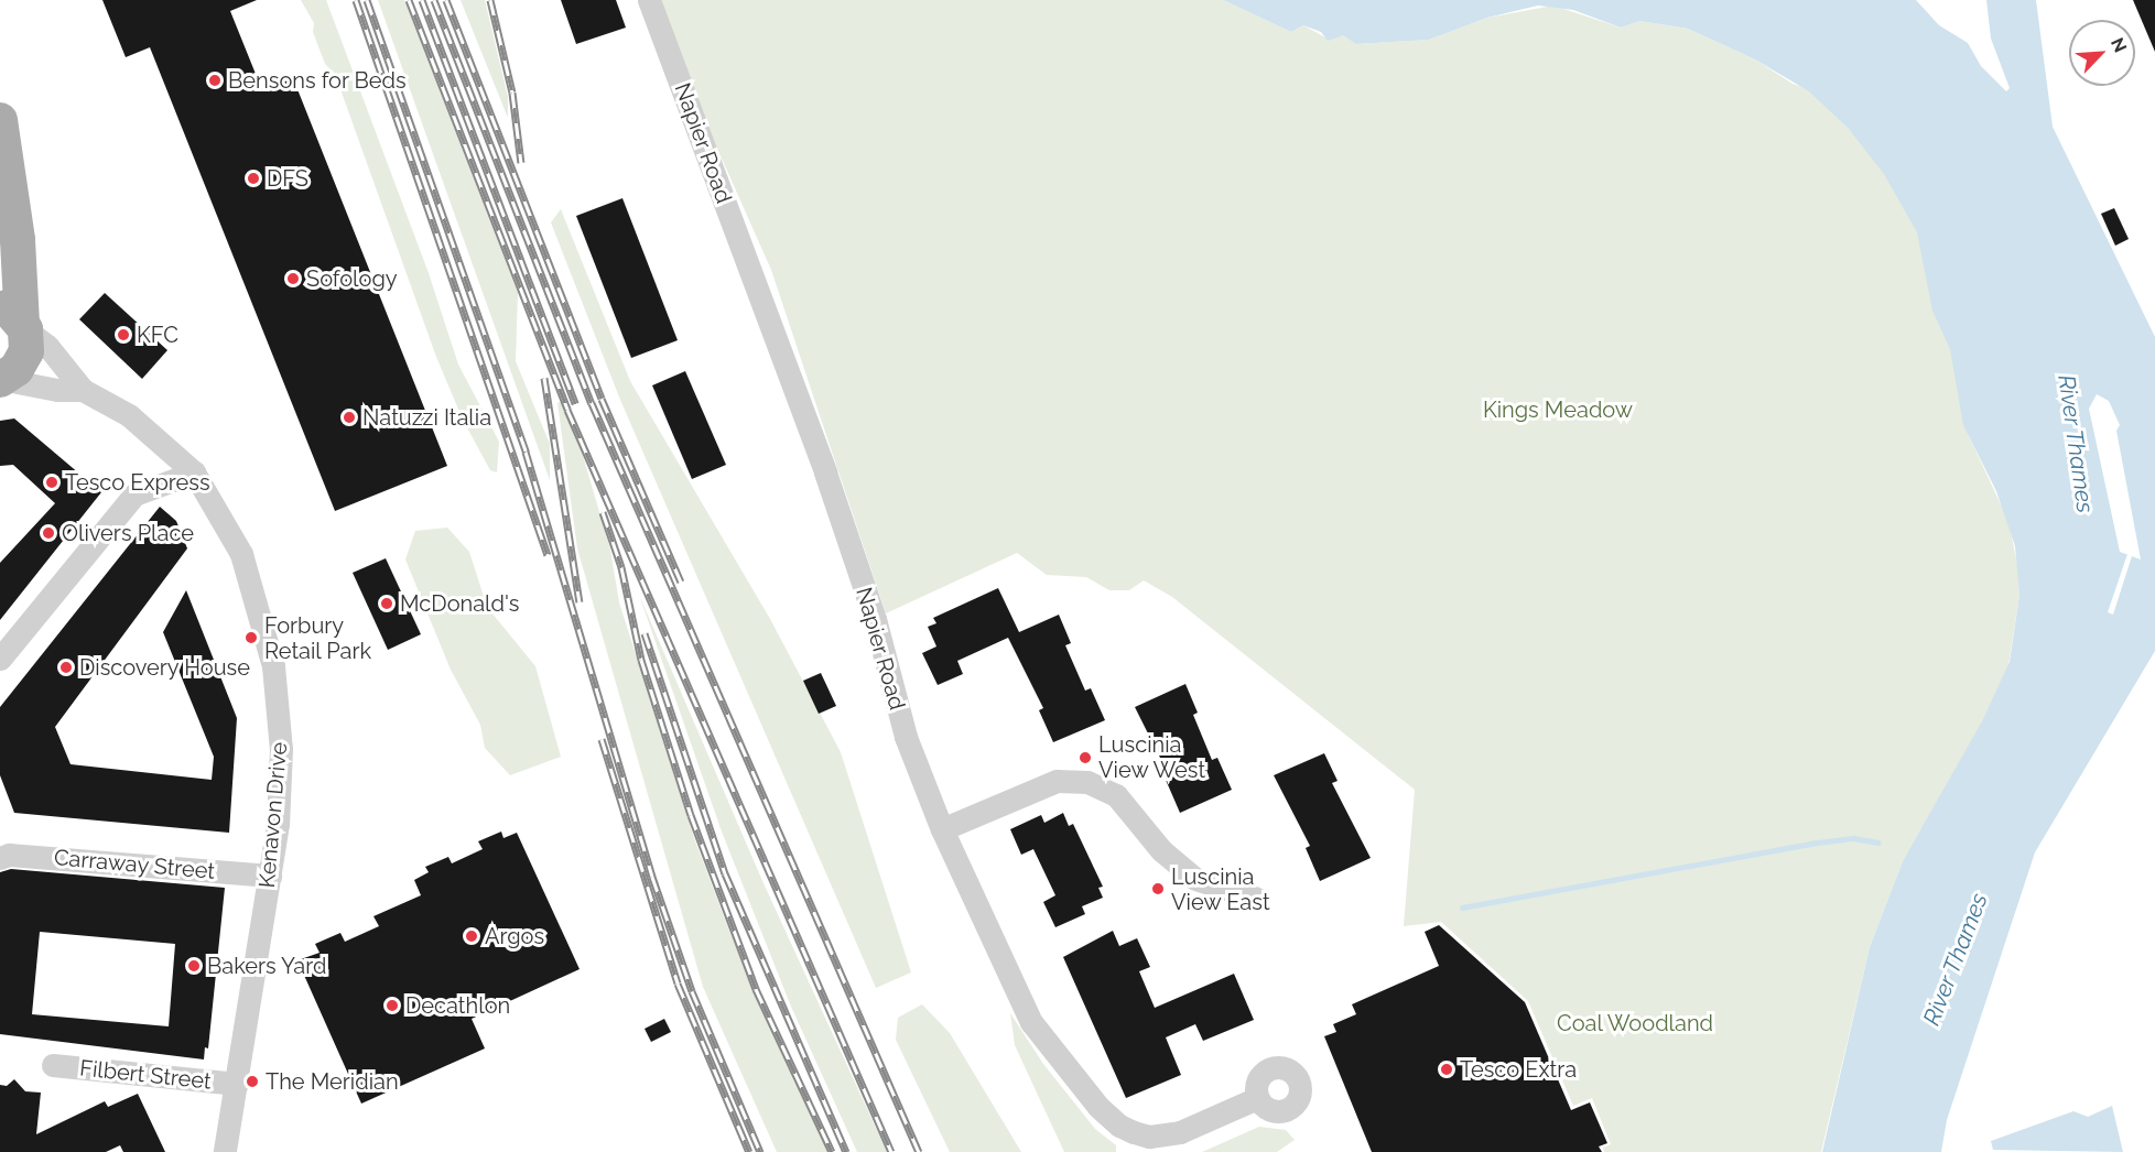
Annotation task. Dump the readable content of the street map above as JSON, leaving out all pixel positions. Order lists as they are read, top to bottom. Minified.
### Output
{"streets":{"street":["Napier Road","Kenavon Drive","Carraway Street","Filbert Street"]},"crossings":[["Kenavon Drive","Carraway Street"],["Kenavon Drive","Filbert Street"]],"water":["River Thames"],"parks":["Kings Meadow","Coal Woodland"],"places":["Bensons for Beds","DFS","Sofology","KFC","Natuzzi Italia","Tesco Express","Olivers Place","McDonald's","Forbury Retail Park","Discovery House","Luscinia View West","Luscinia View East","Argos","Bakers Yard","Decathlon","Tesco Extra","The Meridian"],"north":"top right"}
